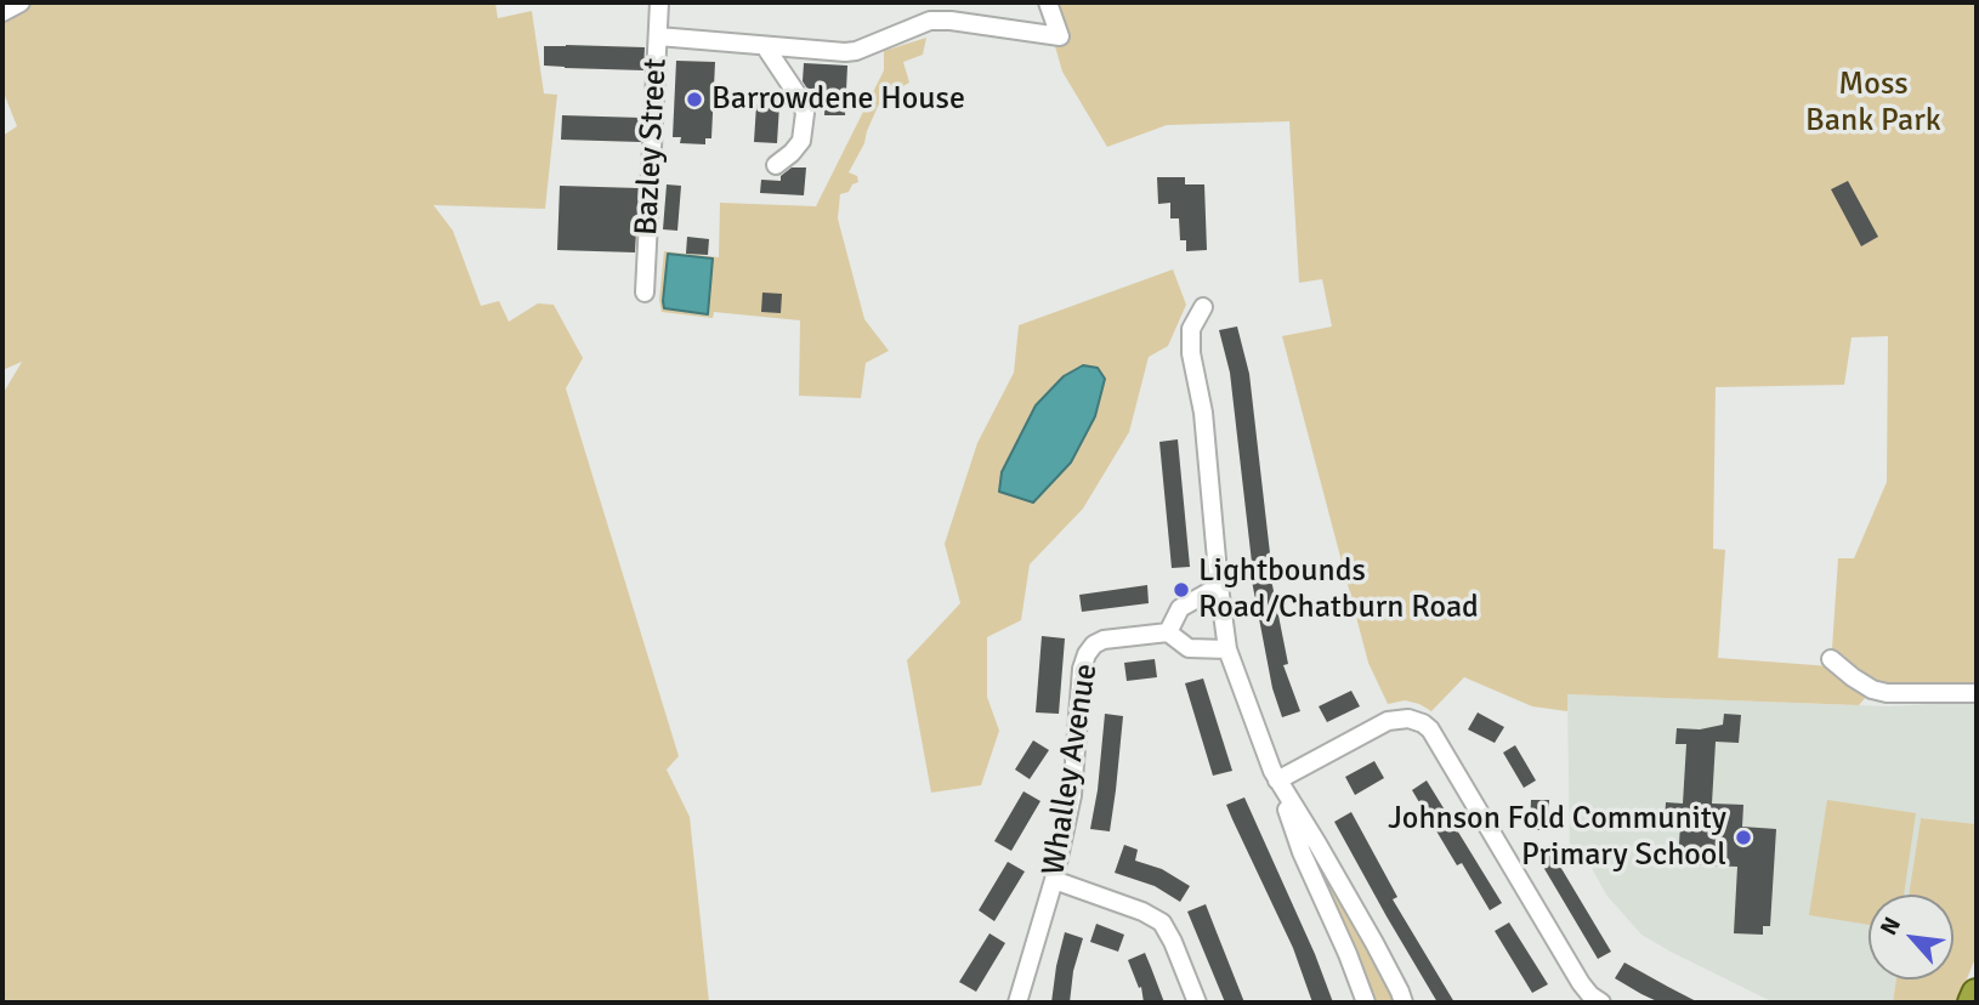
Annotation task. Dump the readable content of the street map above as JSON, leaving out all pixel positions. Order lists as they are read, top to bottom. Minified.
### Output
{"streets":{"street":["Bazley Street","Whalley Avenue"]},"parks":["Moss Bank Park"],"places":["Barrowdene House","Lightbounds Road/Chatburn Road","Johnson Fold Community Primary School"],"north":"top left"}
